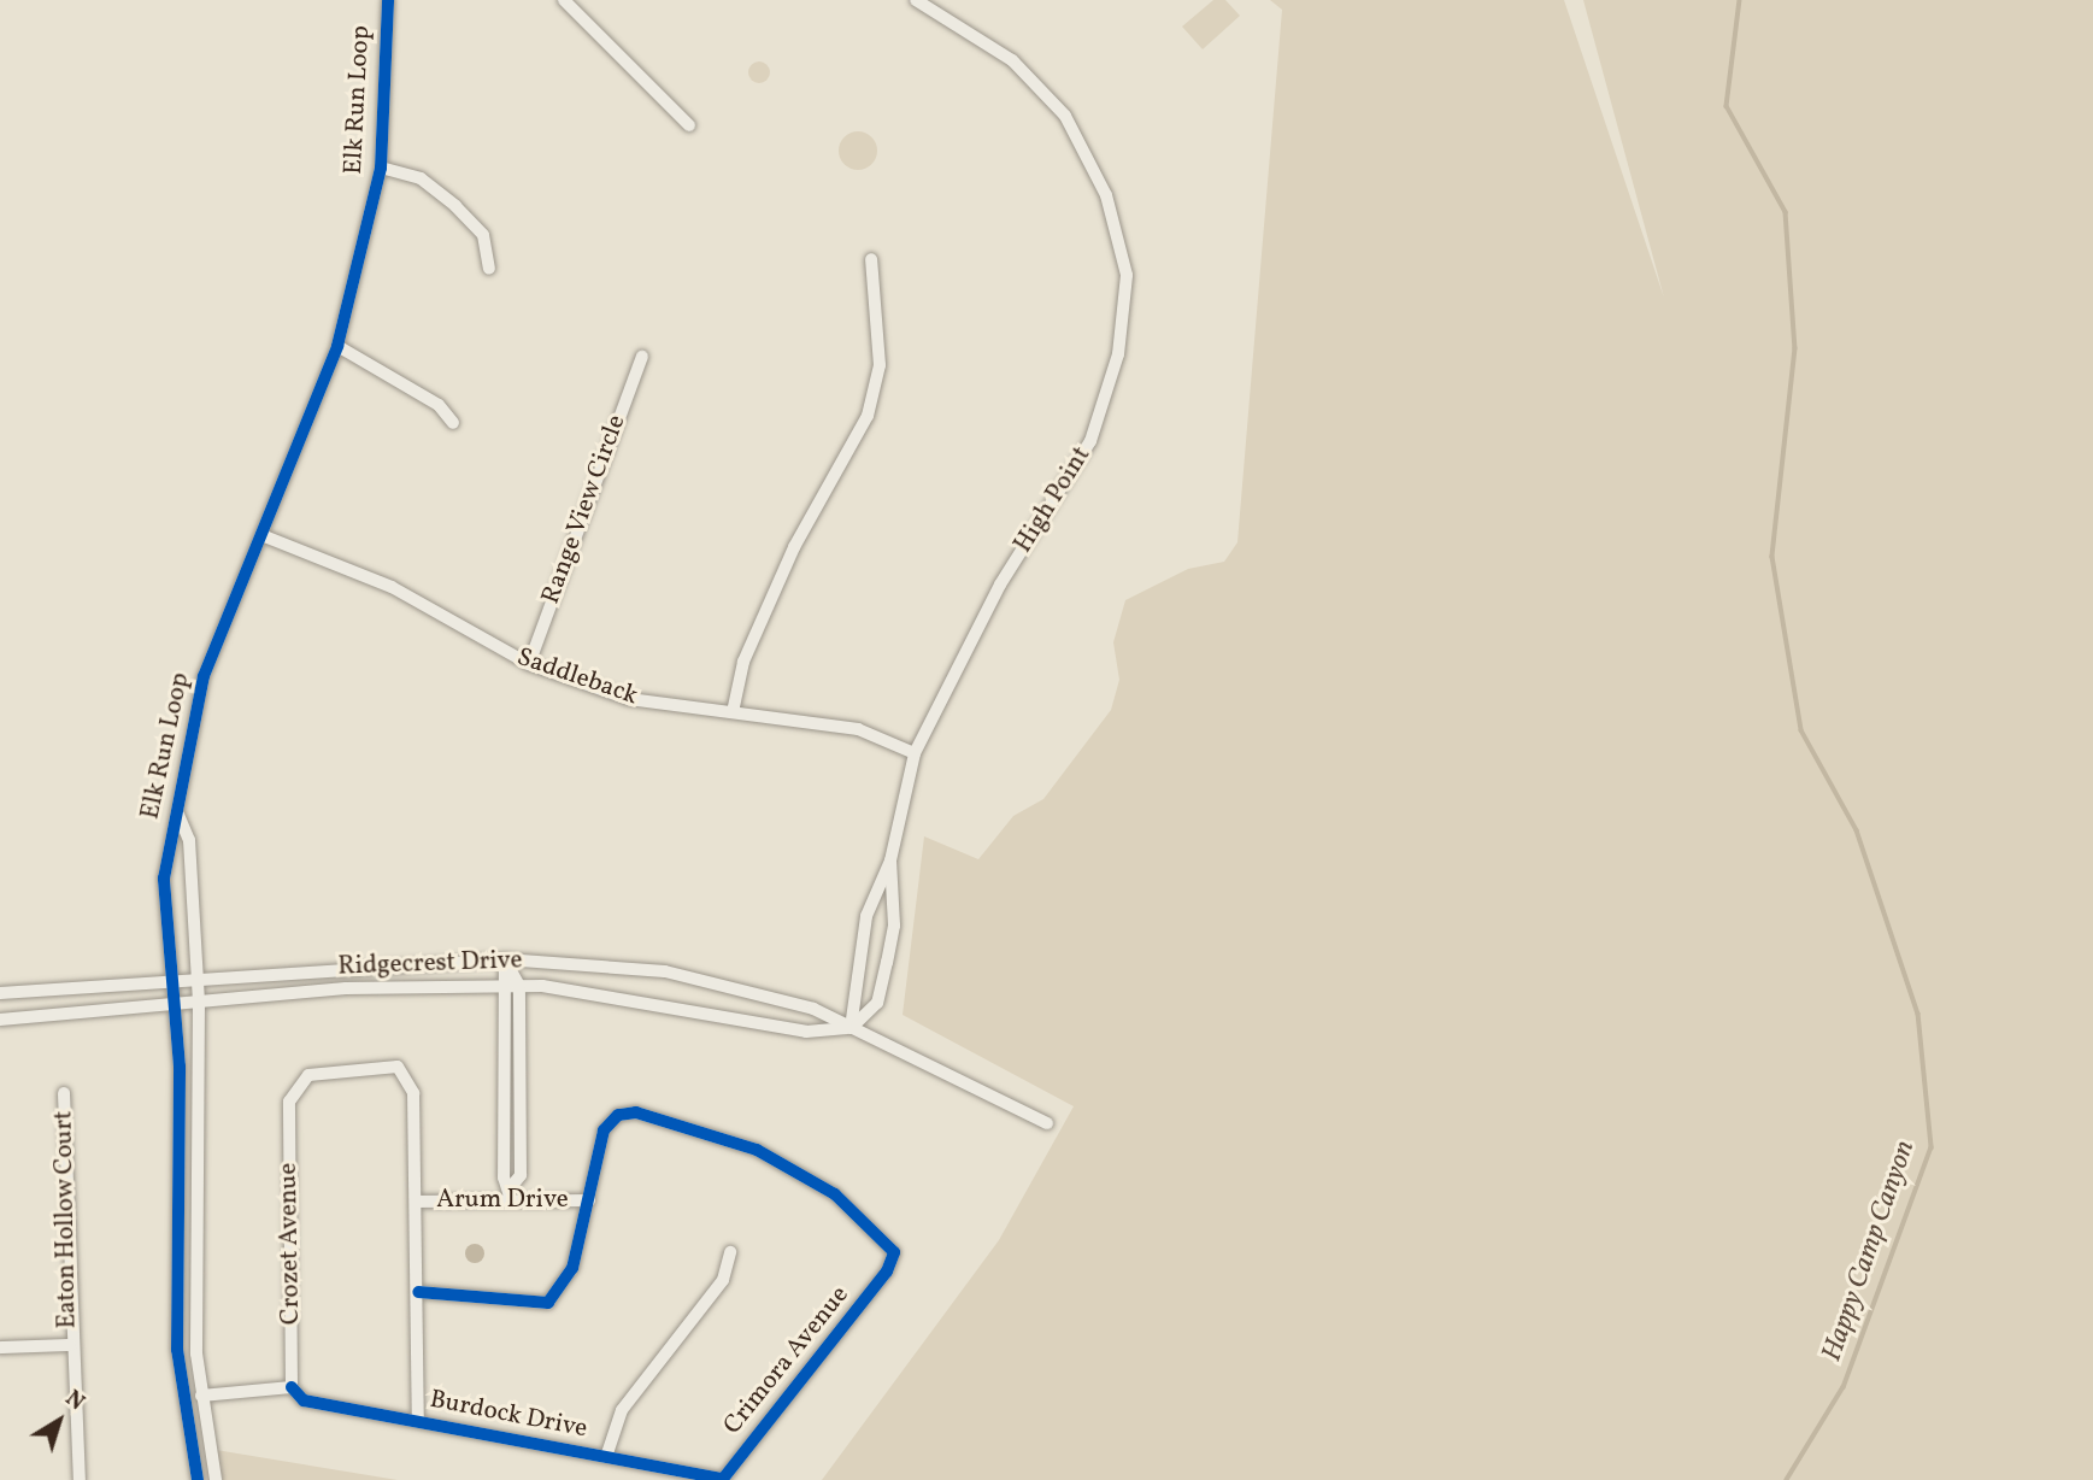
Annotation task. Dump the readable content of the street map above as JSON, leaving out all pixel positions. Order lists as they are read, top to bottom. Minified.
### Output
{"streets":{"street":["Elk Run Loop","High Point","Range View Circle","Saddleback","Ridgecrest Drive","Arum Drive","Eaton Hollow Court","Crozet Avenue","Crimora Avenue","Burdock Drive"]},"crossings":[["Elk Run Loop","Saddleback"],["Elk Run Loop","Ridgecrest Drive"],["High Point","Saddleback"],["High Point","Ridgecrest Drive"],["Range View Circle","Saddleback"],["Arum Drive","Crozet Avenue"],["Arum Drive","Crimora Avenue"],["Crozet Avenue","Burdock Drive"],["Crimora Avenue","Burdock Drive"]],"water":["Happy Camp Canyon"],"north":"top right"}
